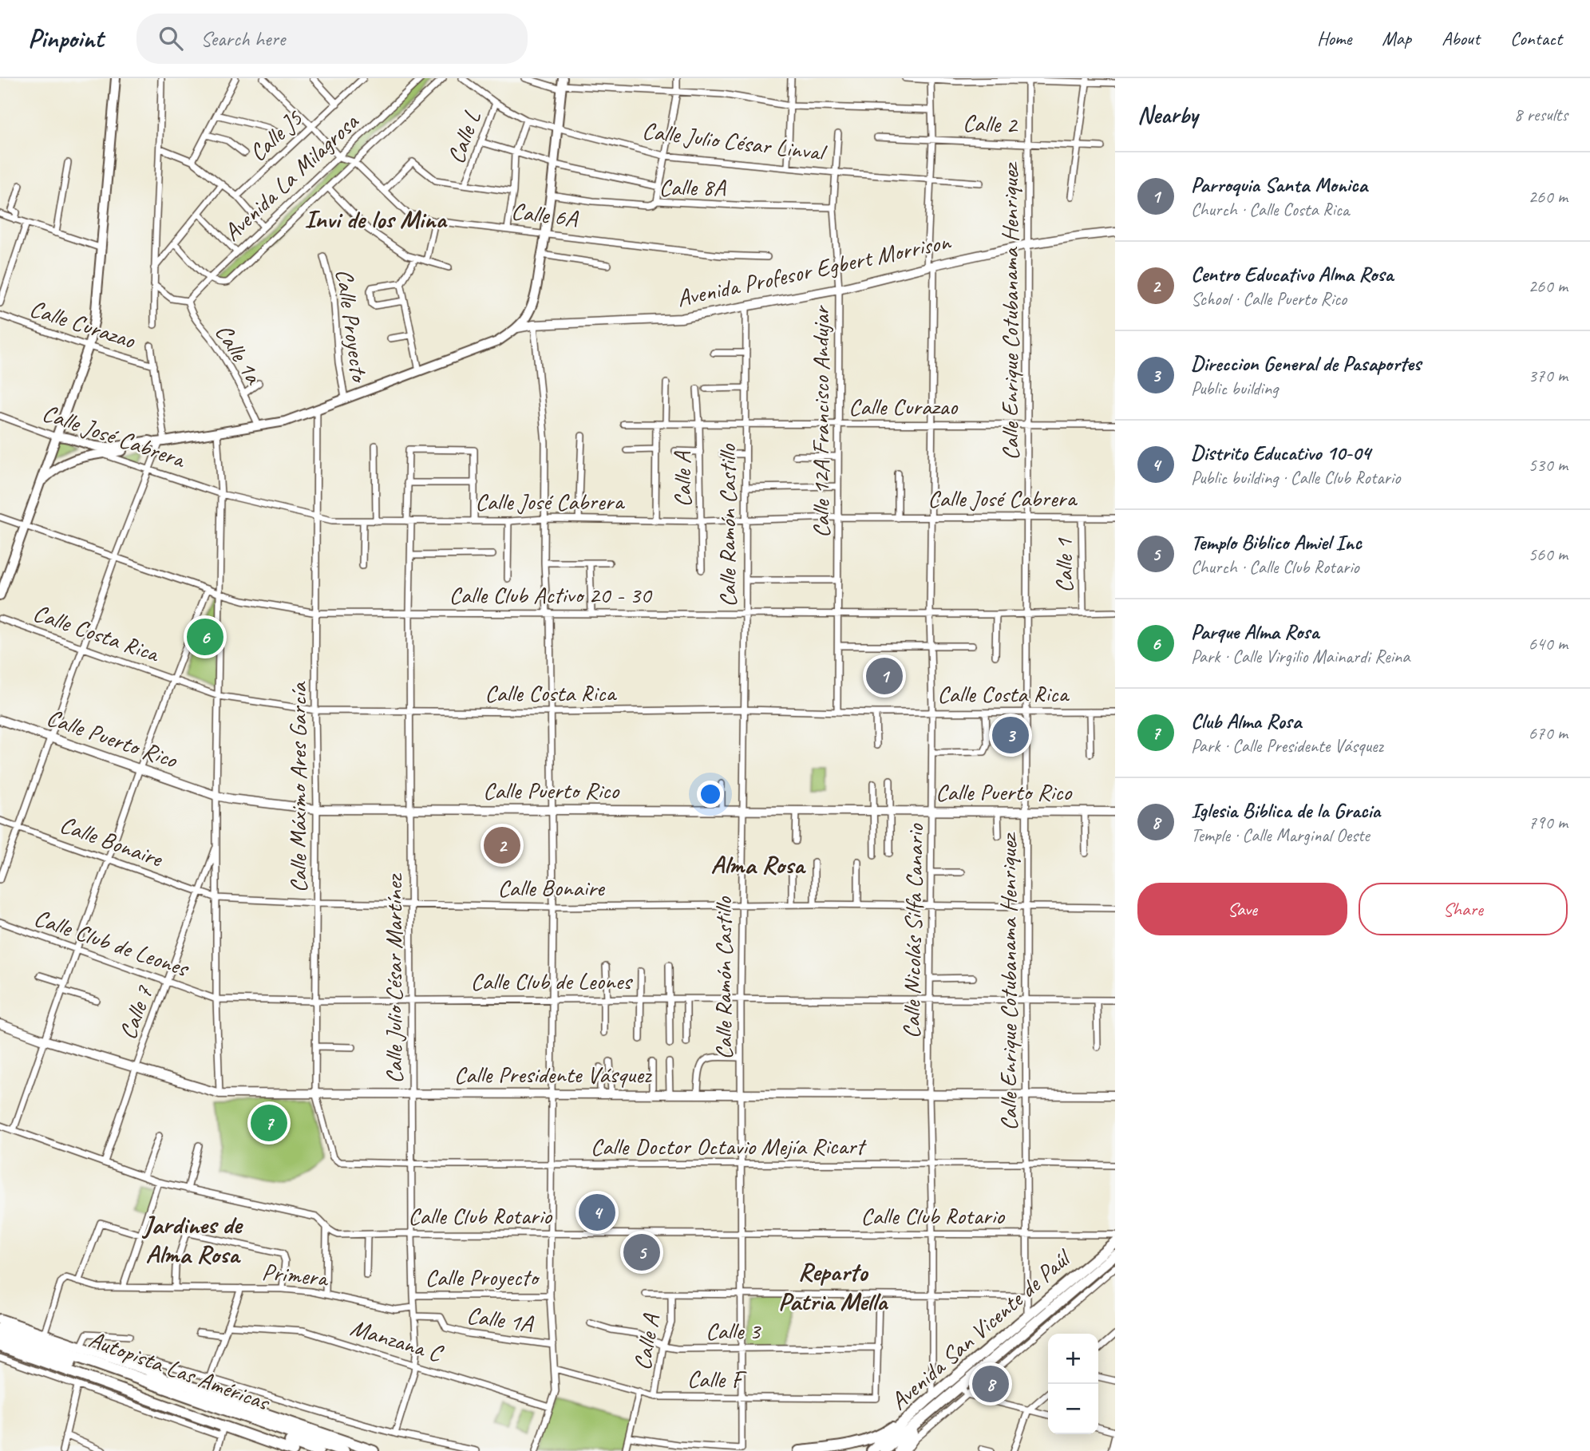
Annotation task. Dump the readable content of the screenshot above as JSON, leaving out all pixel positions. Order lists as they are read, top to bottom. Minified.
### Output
{"streets":{"highway":["Autopista Las Américas"],"main road":["Calle José Cabrera","Avenida San Vicente de Paúl"],"street":["Calle 2","Calle J5","Calle L","Calle Julio César Linval","Avenida La Milagrosa","Calle 8A","Calle 6A","Avenida Profesor Egbert Morrison","Calle Enrique Cotubanama Henriquez","Calle Curazao","Calle Proyecto","Calle 1a","Calle 12A Francisco Andujar","Calle A","Calle Ramón Castillo","Calle 1","Calle Club Activo 20 - 30","Calle Costa Rica","Calle Puerto Rico","Calle Máximo Ares García","Calle Bonaire","Calle Nicolás Silfa Canario","Calle Club de Leones","Calle Julio César Martínez","Calle 7","Calle Presidente Vásquez","Calle Doctor Octavio Mejía Ricart","Calle Club Rotario","Primera","Calle 1A","Calle 3","Manzana C","Calle F"]},"crossings":[["Calle 2","Calle Enrique Cotubanama Henriquez"],["Calle 2","Calle Nicolás Silfa Canario"],["Calle L","Calle Julio César Linval"],["Calle Julio César Linval","Calle 12A Francisco Andujar"],["Calle Julio César Linval","Calle Nicolás Silfa Canario"],["Avenida La Milagrosa","Calle 6A"],["Avenida La Milagrosa","Calle 1a"],["Calle 8A","Calle 12A Francisco Andujar"],["Avenida Profesor Egbert Morrison","Calle Enrique Cotubanama Henriquez"],["Avenida Profesor Egbert Morrison","Calle 12A Francisco Andujar"],["Avenida Profesor Egbert Morrison","Calle Ramón Castillo"],["Avenida Profesor Egbert Morrison","Calle Nicolás Silfa Canario"],["Calle Enrique Cotubanama Henriquez","Calle Curazao"],["Calle Enrique Cotubanama Henriquez","Calle José Cabrera"],["Calle Enrique Cotubanama Henriquez","Calle Club Activo 20 - 30"],["Calle Enrique Cotubanama Henriquez","Calle Costa Rica"],["Calle Enrique Cotubanama Henriquez","Calle Puerto Rico"],["Calle Enrique Cotubanama Henriquez","Calle Bonaire"],["Calle Enrique Cotubanama Henriquez","Calle Club de Leones"],["Calle Enrique Cotubanama Henriquez","Calle Presidente Vásquez"],["Calle Enrique Cotubanama Henriquez","Calle Doctor Octavio Mejía Ricart"],["Calle Enrique Cotubanama Henriquez","Calle Club Rotario"],["Calle Enrique Cotubanama Henriquez","Avenida San Vicente de Paúl"],["Calle Curazao","Calle 12A Francisco Andujar"],["Calle Curazao","Calle A"],["Calle Curazao","Calle Ramón Castillo"],["Calle Curazao","Calle Nicolás Silfa Canario"],["Calle Proyecto","Calle Julio César Martínez"],["Calle 12A Francisco Andujar","Calle José Cabrera"],["Calle 12A Francisco Andujar","Calle Club Activo 20 - 30"],["Calle 12A Francisco Andujar","Calle Costa Rica"],["Calle José Cabrera","Calle A"],["Calle José Cabrera","Calle Ramón Castillo"],["Calle José Cabrera","Calle 1"],["Calle José Cabrera","Calle Máximo Ares García"],["Calle José Cabrera","Calle Nicolás Silfa Canario"],["Calle José Cabrera","Calle Julio César Martínez"],["Calle A","Calle 3"],["Calle A","Calle F"],["Calle Ramón Castillo","Calle Club Activo 20 - 30"],["Calle Ramón Castillo","Calle Costa Rica"],["Calle Ramón Castillo","Calle Puerto Rico"],["Calle Ramón Castillo","Calle Bonaire"],["Calle Ramón Castillo","Calle Club de Leones"],["Calle Ramón Castillo","Calle Presidente Vásquez"],["Calle Ramón Castillo","Calle Doctor Octavio Mejía Ricart"],["Calle Ramón Castillo","Calle Club Rotario"],["Calle Ramón Castillo","Calle 3"],["Calle Ramón Castillo","Calle F"],["Calle 1","Calle Club Activo 20 - 30"],["Calle Club Activo 20 - 30","Calle Máximo Ares García"],["Calle Club Activo 20 - 30","Calle Nicolás Silfa Canario"],["Calle Club Activo 20 - 30","Calle Julio César Martínez"],["Calle Costa Rica","Calle Máximo Ares García"],["Calle Costa Rica","Calle Nicolás Silfa Canario"],["Calle Costa Rica","Calle Julio César Martínez"],["Calle Puerto Rico","Calle Máximo Ares García"],["Calle Puerto Rico","Calle Nicolás Silfa Canario"],["Calle Puerto Rico","Calle Julio César Martínez"],["Calle Máximo Ares García","Calle Bonaire"],["Calle Máximo Ares García","Calle Club de Leones"],["Calle Máximo Ares García","Calle Presidente Vásquez"],["Calle Máximo Ares García","Calle Doctor Octavio Mejía Ricart"],["Calle Bonaire","Calle Nicolás Silfa Canario"],["Calle Bonaire","Calle Julio César Martínez"],["Calle Bonaire","Calle 7"],["Calle Nicolás Silfa Canario","Calle Club de Leones"],["Calle Nicolás Silfa Canario","Calle Presidente Vásquez"],["Calle Nicolás Silfa Canario","Calle Doctor Octavio Mejía Ricart"],["Calle Nicolás Silfa Canario","Calle Club Rotario"],["Calle Nicolás Silfa Canario","Avenida San Vicente de Paúl"],["Calle Club de Leones","Calle Julio César Martínez"],["Calle Club de Leones","Calle 7"],["Calle Julio César Martínez","Calle Presidente Vásquez"],["Calle Julio César Martínez","Calle Doctor Octavio Mejía Ricart"],["Calle Julio César Martínez","Calle Club Rotario"],["Calle Julio César Martínez","Primera"],["Calle Julio César Martínez","Calle 1A"],["Calle Julio César Martínez","Manzana C"],["Calle 7","Calle Presidente Vásquez"],["Calle 7","Calle Club Rotario"],["Calle 3","Calle F"]],"districts":["Invi de los Mina","Alma Rosa","Jardines de Alma Rosa","Reparto Patria Mella"],"page":{"header":"Pinpoint","search":"Search here","nav":["Home","Map","About","Contact"],"heading":["Nearby","8 results"],"list":[{"mark":"1","name":"Parroquia Santa Monica","note":"Church · Calle Costa Rica","value":"260 m"},{"mark":"2","name":"Centro Educativo Alma Rosa","note":"School · Calle Puerto Rico","value":"260 m"},{"mark":"3","name":"Direccion General de Pasaportes","note":"Public building","value":"370 m"},{"mark":"4","name":"Distrito Educativo 10-04","note":"Public building · Calle Club Rotario","value":"530 m"},{"mark":"5","name":"Templo Biblico Amiel Inc","note":"Church · Calle Club Rotario","value":"560 m"},{"mark":"6","name":"Parque Alma Rosa","note":"Park · Calle Virgilio Mainardi Reina","value":"640 m"},{"mark":"7","name":"Club Alma Rosa","note":"Park · Calle Presidente Vásquez","value":"670 m"},{"mark":"8","name":"Iglesia Biblica de la Gracia","note":"Temple · Calle Marginal Oeste","value":"790 m"}],"pins":["6","1","3","2","7","4","5","8"],"buttons":["Save","Share"],"map_buttons":["+","−"]}}
